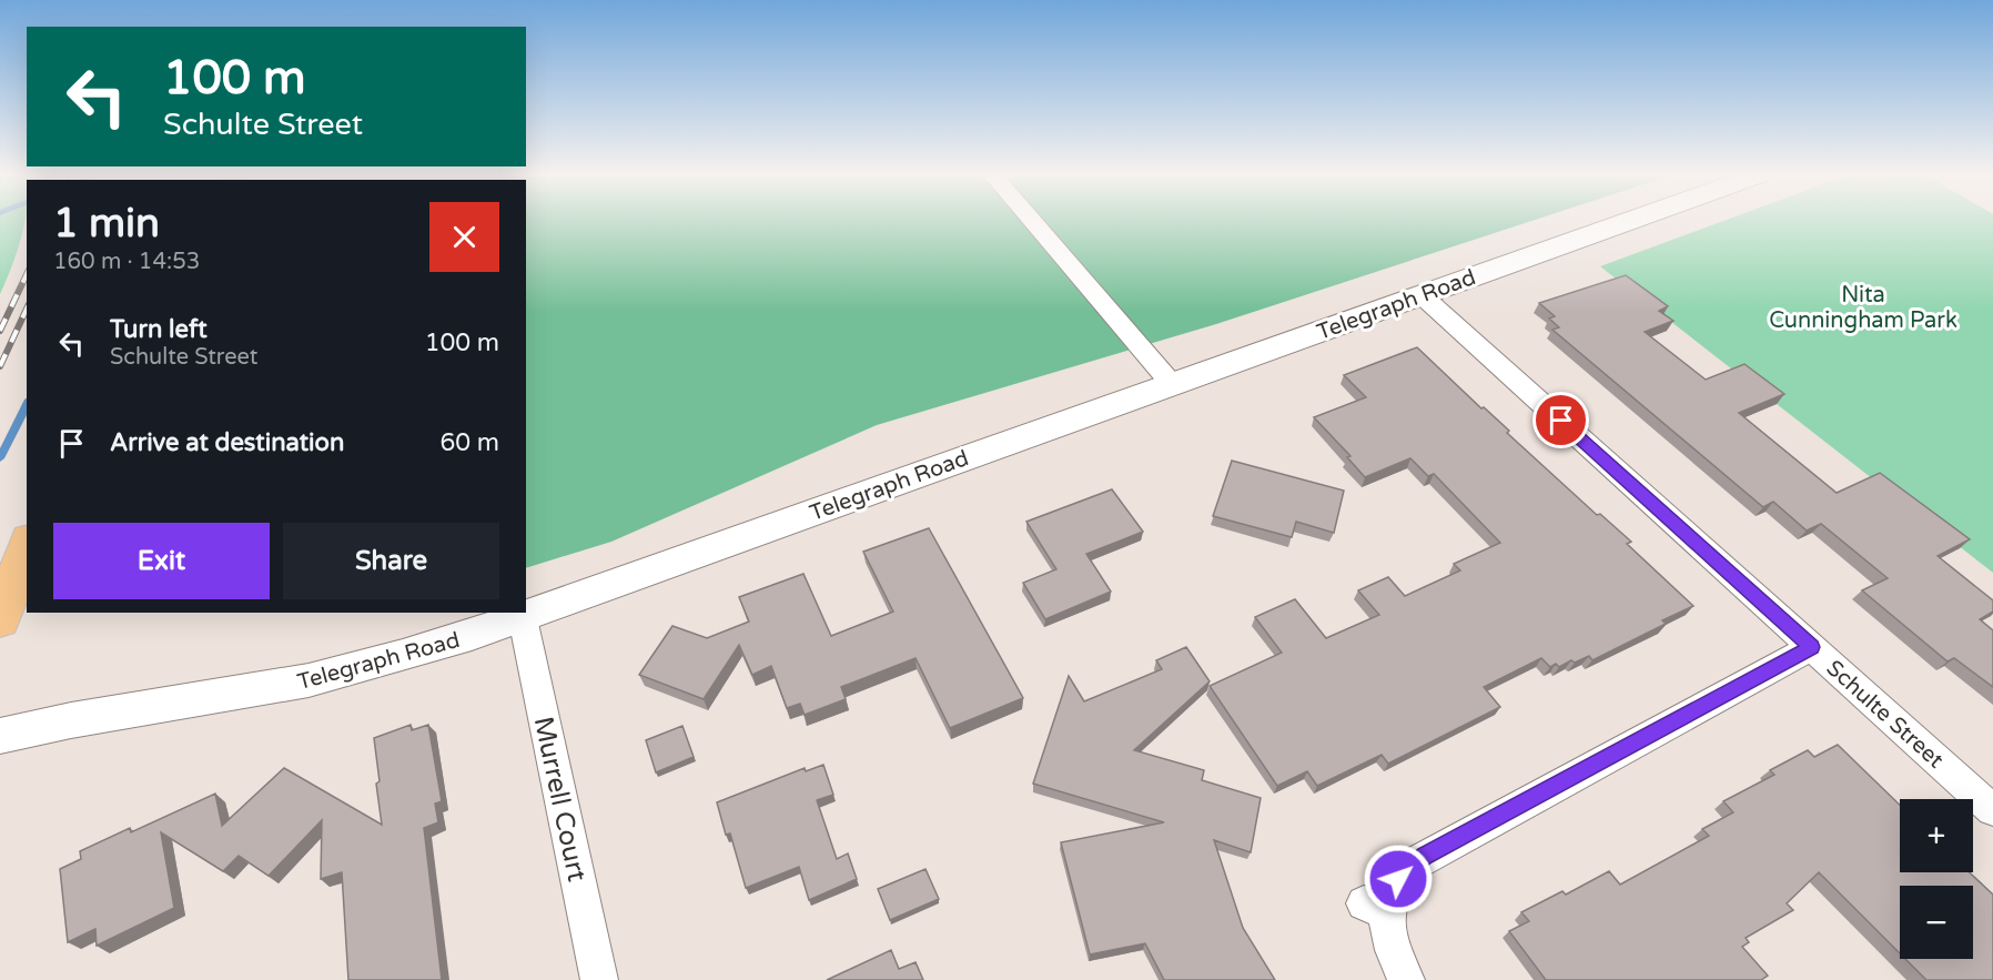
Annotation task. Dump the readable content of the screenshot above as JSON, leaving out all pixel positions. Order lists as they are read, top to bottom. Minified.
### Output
{"streets":{"street":["Telegraph Road","Schulte Street","Murrell Court"]},"crossings":[["Telegraph Road","Schulte Street"],["Telegraph Road","Murrell Court"]],"parks":["Nita Cunningham Park"],"page":{"turn":["100 m","Schulte Street"],"heading":["1 min","160 m · 14:53"],"list":[{"name":"Turn left","note":"Schulte Street","value":"100 m"},{"name":"Arrive at destination","value":"60 m"}],"buttons":["Exit","Share"],"map_buttons":["+","−"]}}
